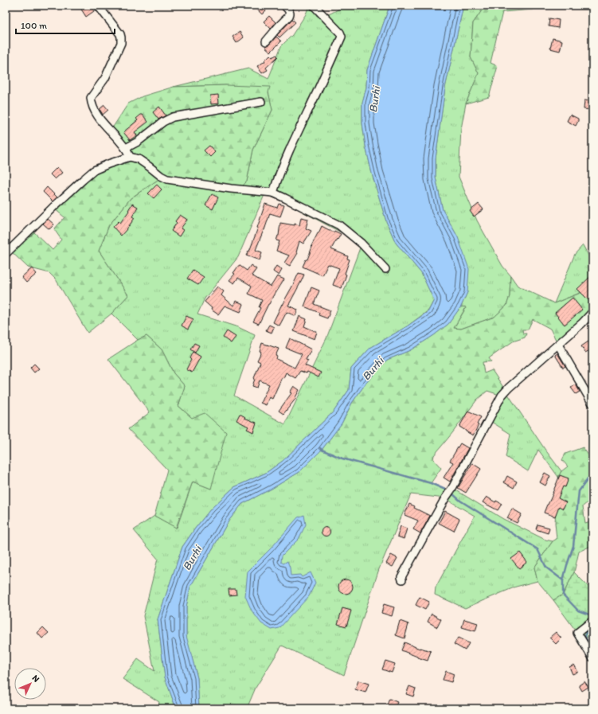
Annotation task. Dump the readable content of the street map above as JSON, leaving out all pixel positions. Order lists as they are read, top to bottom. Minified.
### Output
{"water":["Burhi"],"scale_bar":"100 m","north":"top right"}
